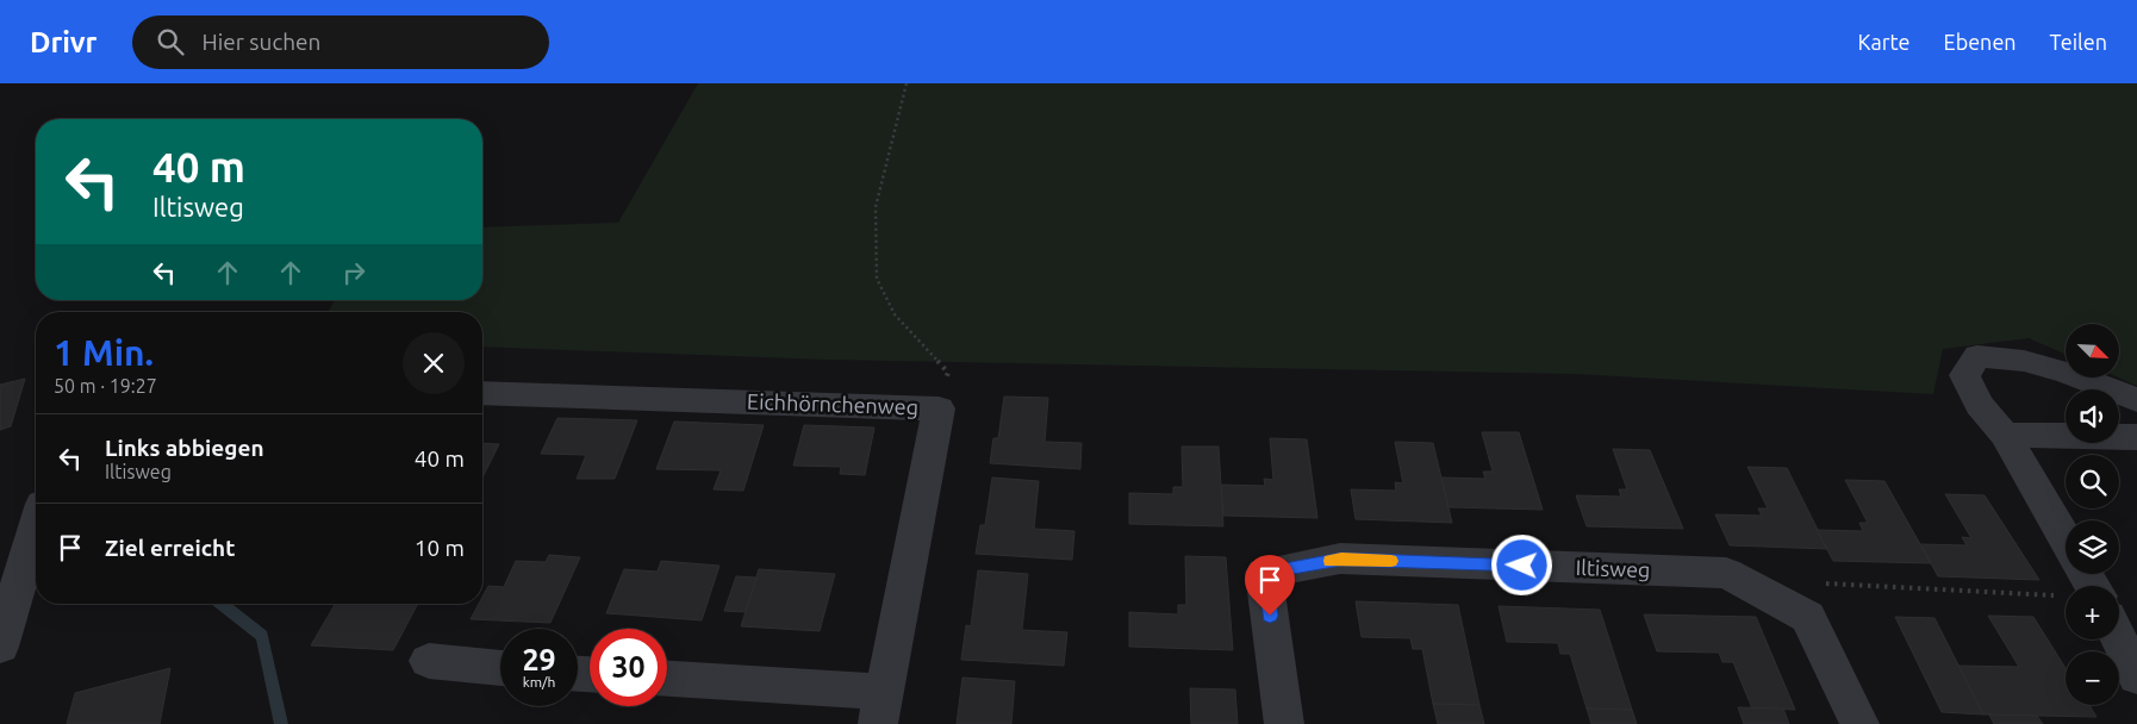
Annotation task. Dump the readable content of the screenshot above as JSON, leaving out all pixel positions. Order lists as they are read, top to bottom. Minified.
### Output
{"streets":{"street":["Eichhörnchenweg","Iltisweg"]},"north":"bottom right","page":{"header":"Drivr","search":"Hier suchen","nav":["Karte","Ebenen","Teilen"],"turn":["40 m","Iltisweg"],"heading":["1 Min.","50 m · 19:27"],"map_buttons":["+","−"],"list":[{"name":"Links abbiegen","note":"Iltisweg","value":"40 m"},{"name":"Ziel erreicht","value":"10 m"}],"speed":"29 km/h","limit":"30"}}
